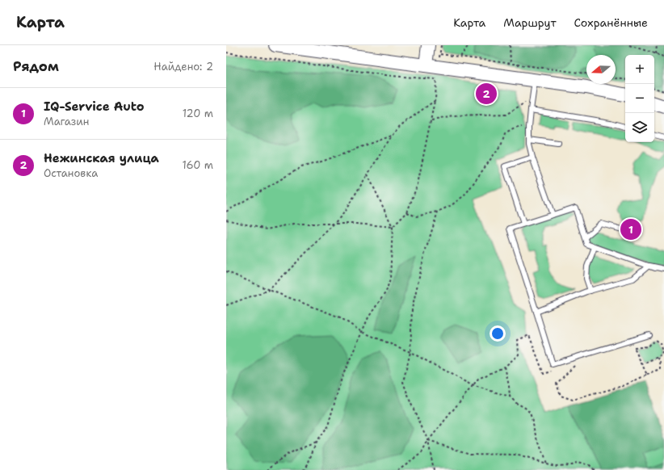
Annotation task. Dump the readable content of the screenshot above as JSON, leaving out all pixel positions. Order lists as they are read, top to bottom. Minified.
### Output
{"north":"left","page":{"header":"Карта","nav":["Карта","Маршрут","Сохранённые"],"heading":["Рядом","Найдено: 2"],"map_buttons":["+","−"],"pins":["2","1"],"list":[{"mark":"1","name":"IQ-Service Auto","note":"Магазин","value":"120 m"},{"mark":"2","name":"Нежинская улица","note":"Остановка","value":"160 m"}]}}
